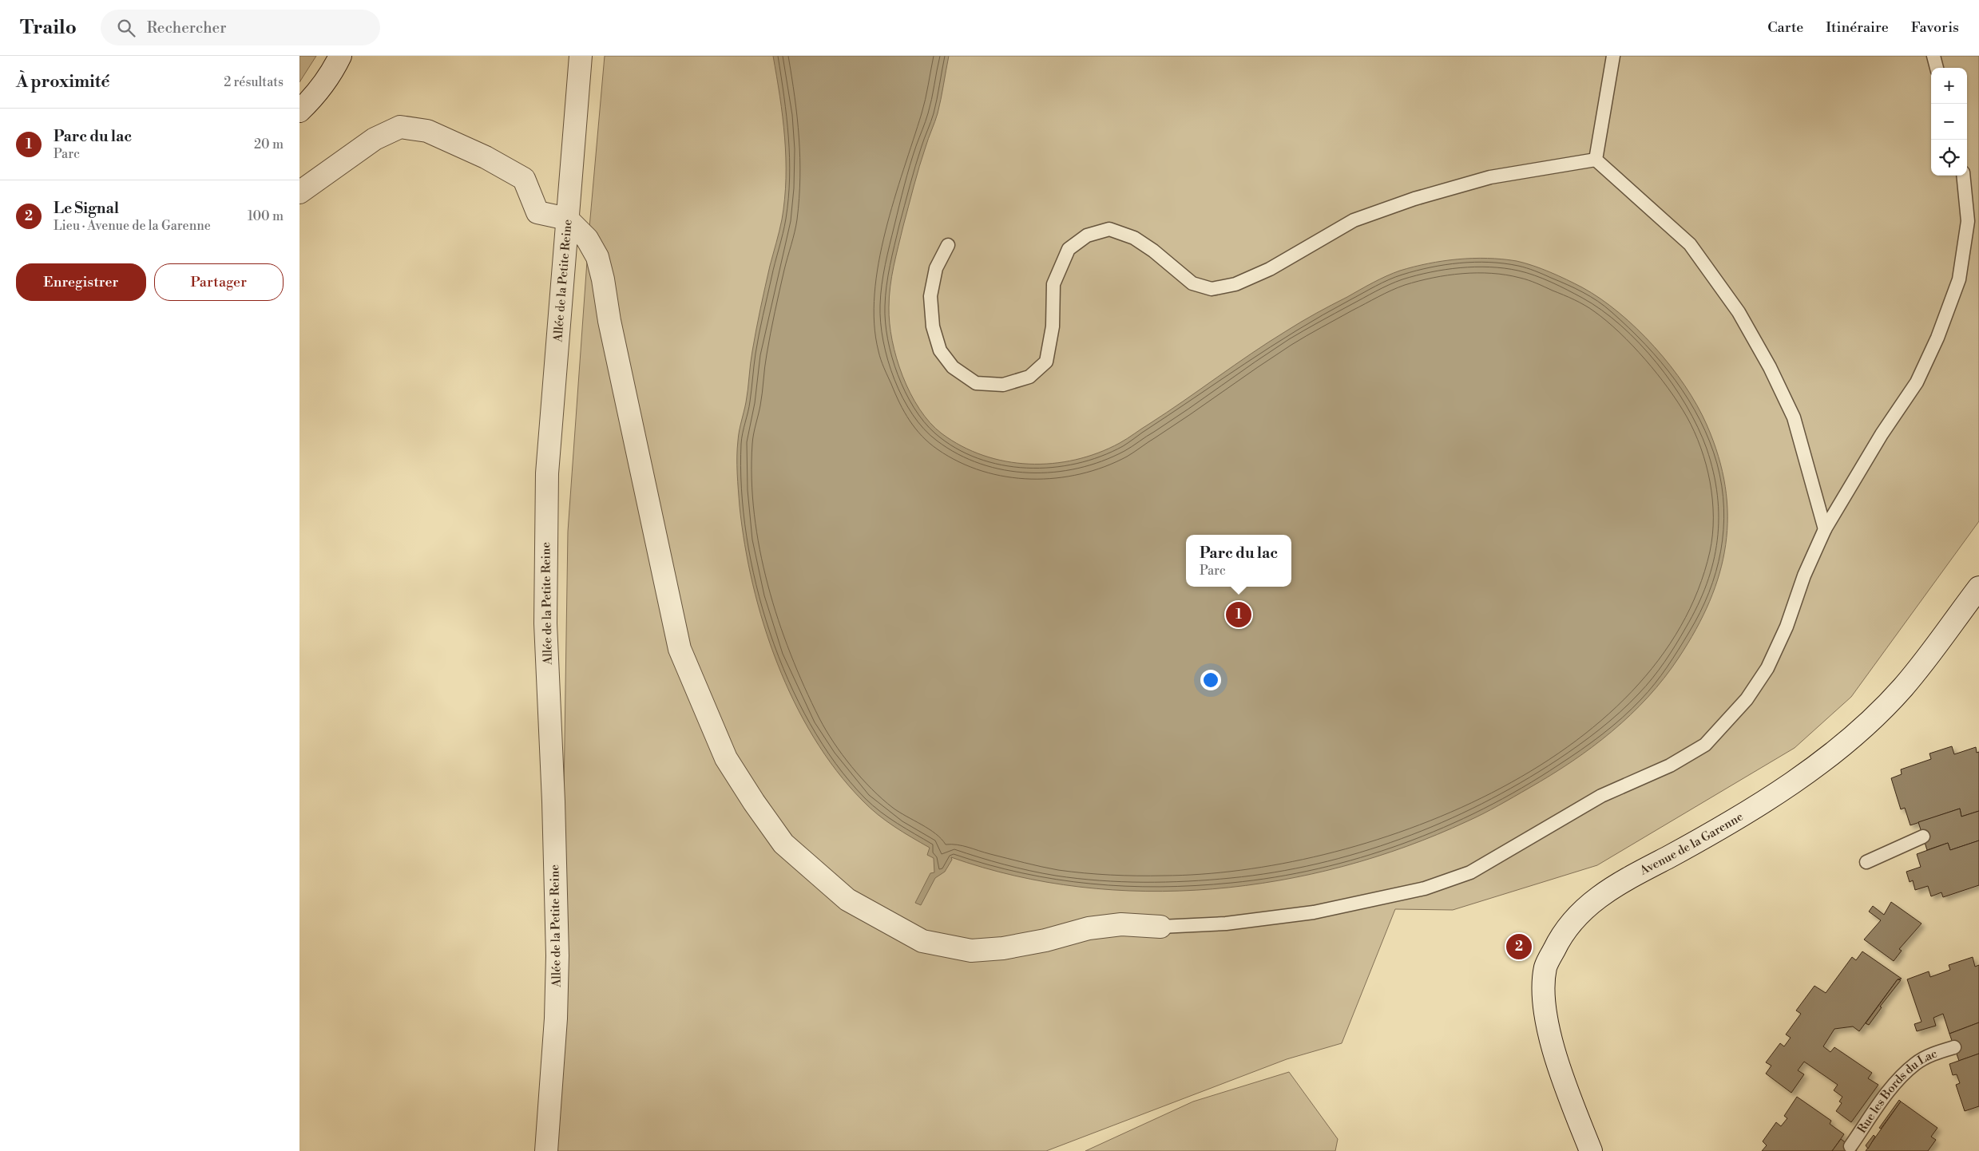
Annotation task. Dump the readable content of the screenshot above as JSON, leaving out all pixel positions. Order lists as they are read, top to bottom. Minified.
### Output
{"streets":{"street":["Allée de la Petite Reine","Avenue de la Garenne"],"lane":["Rue les Bords du Lac"]},"page":{"header":"Trailo","search":"Rechercher","nav":["Carte","Itinéraire","Favoris"],"heading":["À proximité","2 résultats"],"map_buttons":["+","−"],"list":[{"mark":"1","name":"Parc du lac","note":"Parc","value":"20 m"},{"mark":"2","name":"Le Signal","note":"Lieu · Avenue de la Garenne","value":"100 m"}],"buttons":["Enregistrer","Partager"],"popup":["Parc du lac","Parc"],"pins":["1","2"]}}
